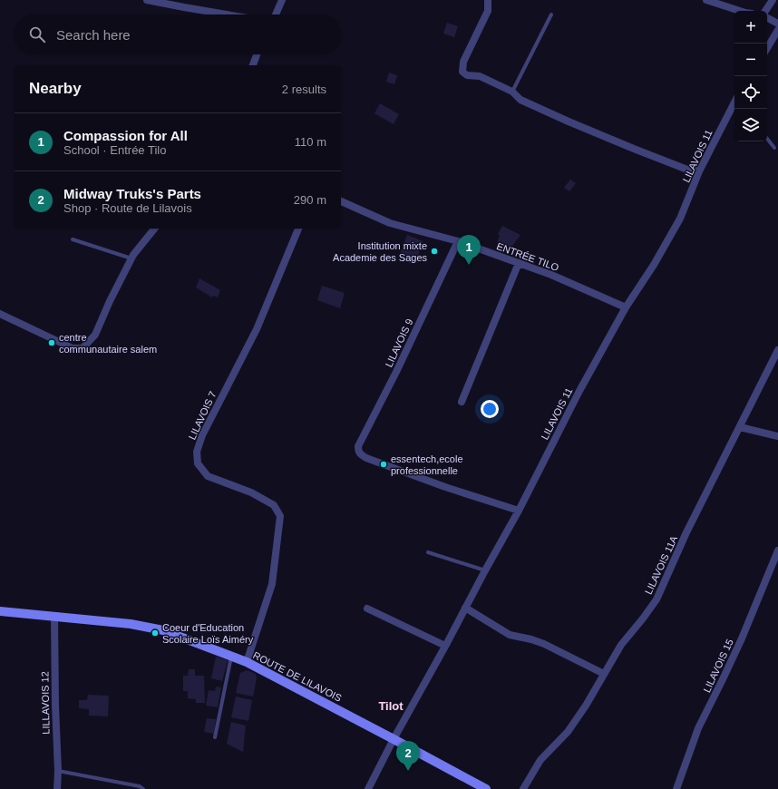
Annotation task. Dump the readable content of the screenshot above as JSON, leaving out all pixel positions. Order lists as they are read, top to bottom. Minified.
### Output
{"streets":{"main road":["ROUTE DE LILAVOIS"],"street":["LILAVOIS 11","ENTRÉE TILO","LILAVOIS 9","LILAVOIS 7","LILAVOIS 11A","LILAVOIS 15","LILLAVOIS 12"]},"crossings":[["LILAVOIS 11","ENTRÉE TILO"],["LILAVOIS 11","LILAVOIS 9"],["LILAVOIS 11","ROUTE DE LILAVOIS"],["ENTRÉE TILO","LILAVOIS 9"],["LILAVOIS 7","ROUTE DE LILAVOIS"],["ROUTE DE LILAVOIS","LILLAVOIS 12"]],"districts":["Tilot"],"places":["Institution mixte Academie des Sages","centre communautaire salem","essentech,ecole professionnelle","Coeur d'Education Scolaire Loïs Aiméry"],"page":{"map_buttons":["+","−"],"search":"Search here","heading":["Nearby","2 results"],"list":[{"mark":"1","name":"Compassion for All","note":"School · Entrée Tilo","value":"110 m"},{"mark":"2","name":"Midway Truks's Parts","note":"Shop · Route de Lilavois","value":"290 m"}],"pins":["1","2"]}}
